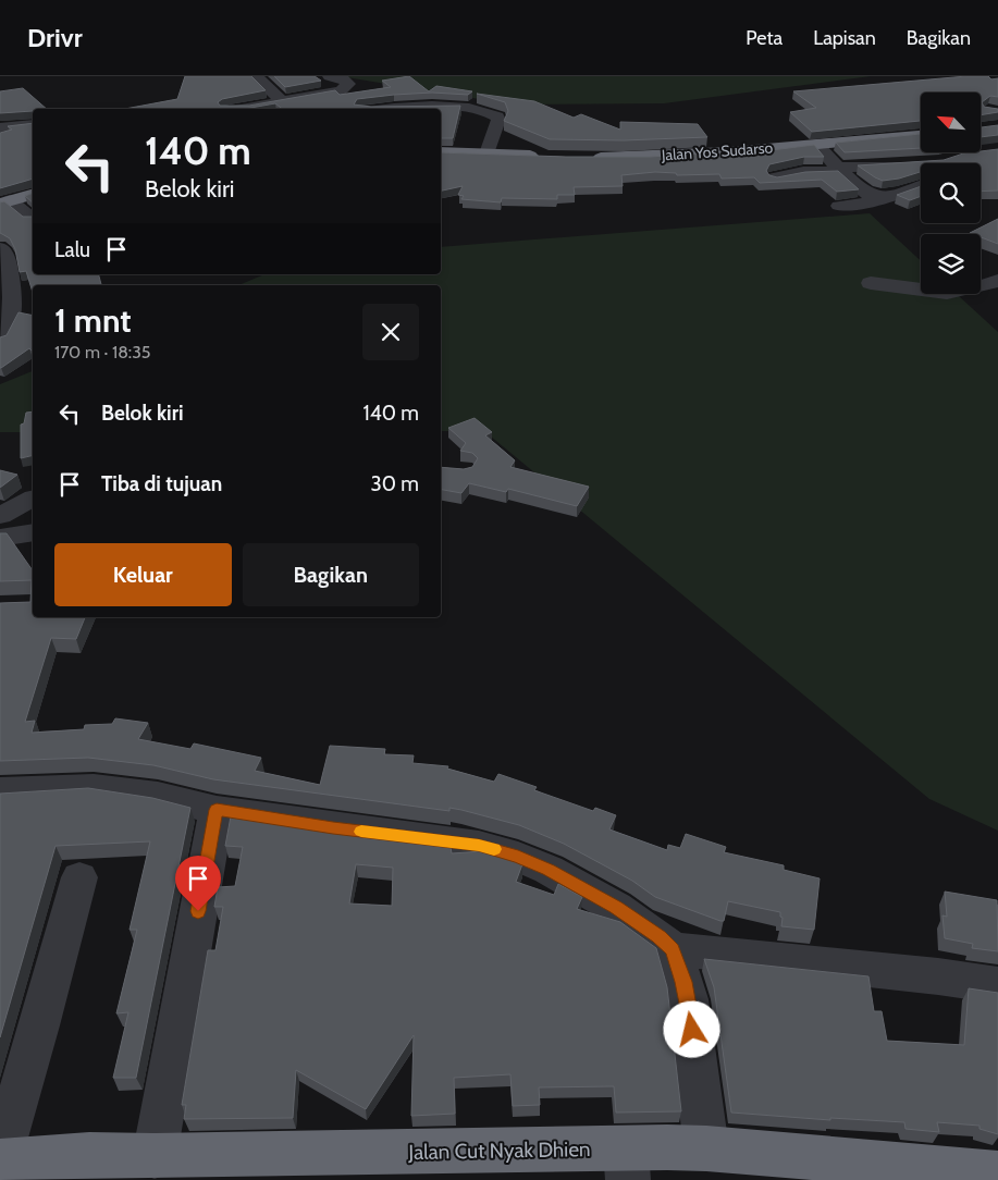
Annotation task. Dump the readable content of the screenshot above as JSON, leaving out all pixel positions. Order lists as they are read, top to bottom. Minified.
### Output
{"streets":{"highway":["Jalan Yos Sudarso","Jalan Cut Nyak Dhien"]},"north":"top left","page":{"header":"Drivr","nav":["Peta","Lapisan","Bagikan"],"turn":["140 m","Belok kiri"],"then":"Lalu","heading":["1 mnt","170 m · 18:35"],"list":[{"name":"Belok kiri","value":"140 m"},{"name":"Tiba di tujuan","value":"30 m"}],"buttons":["Keluar","Bagikan"]}}
